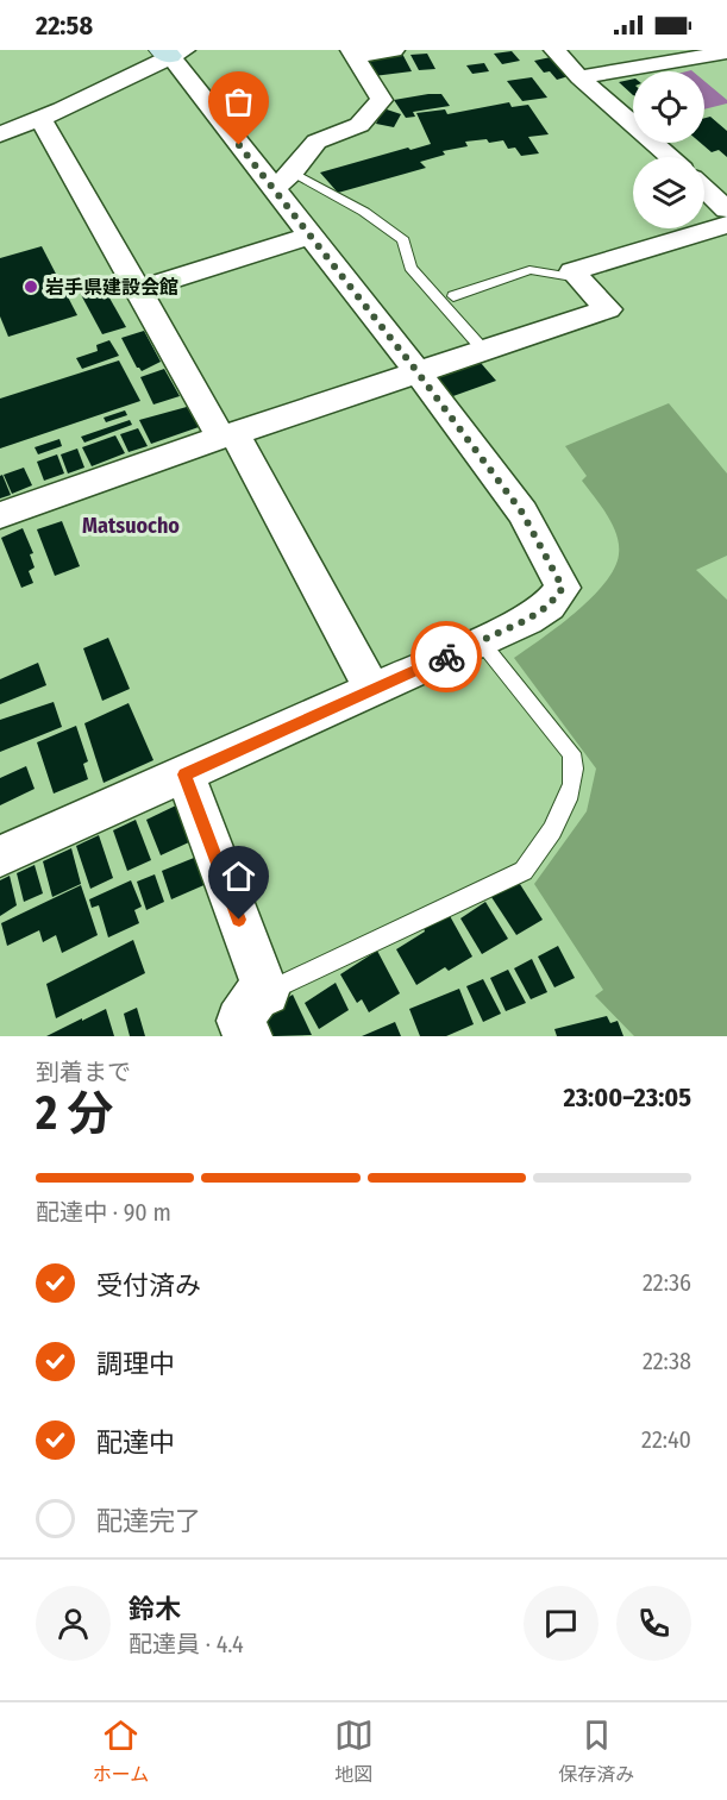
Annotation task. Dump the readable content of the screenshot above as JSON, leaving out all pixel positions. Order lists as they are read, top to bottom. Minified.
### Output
{"districts":["Matsuocho"],"places":["岩手県建設会館"],"page":{"status":"22:58","heading":["2 分","到着まで","23:00–23:05"],"panel":["鈴木","配達員 · 4.4"],"bar":"配達中 · 90 m","list":[["受付済み","22:36"],["調理中","22:38"],["配達中","22:40"],"配達完了"],"tabs":["ホーム","地図","保存済み"]}}
